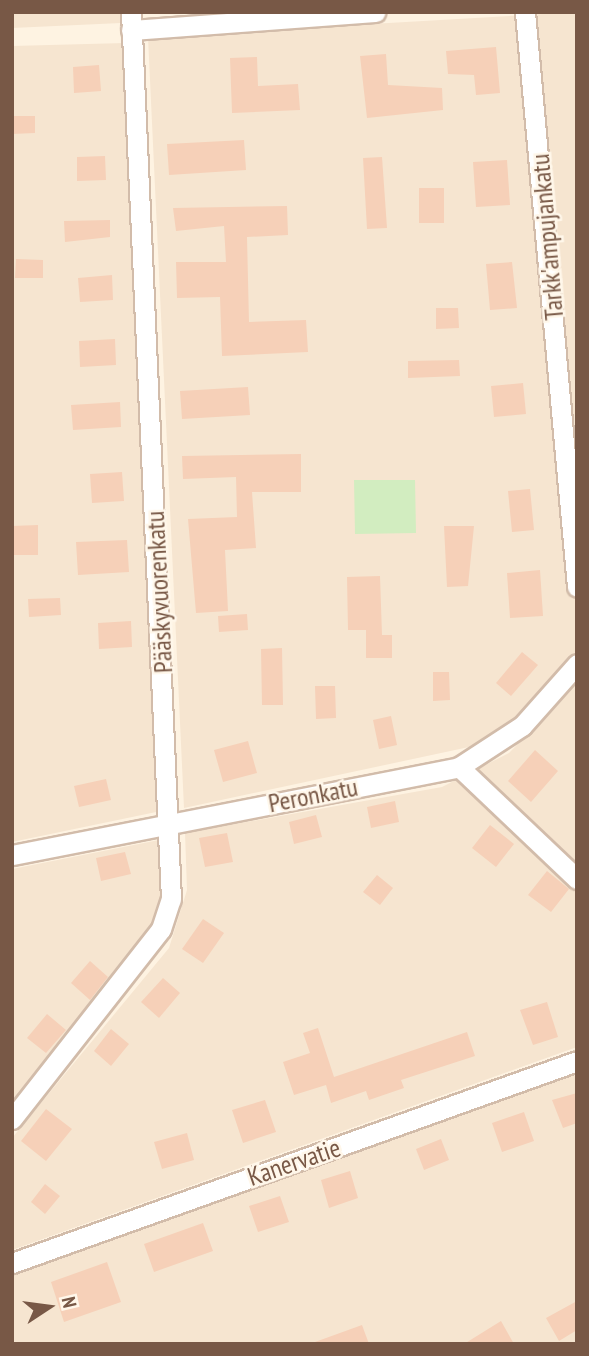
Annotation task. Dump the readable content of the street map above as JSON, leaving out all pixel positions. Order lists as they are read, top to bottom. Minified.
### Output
{"streets":{"street":["Tarkk'ampujankatu","Pääskyvuorenkatu","Peronkatu","Kanervatie"]},"crossings":[["Pääskyvuorenkatu","Peronkatu"]],"north":"right"}
